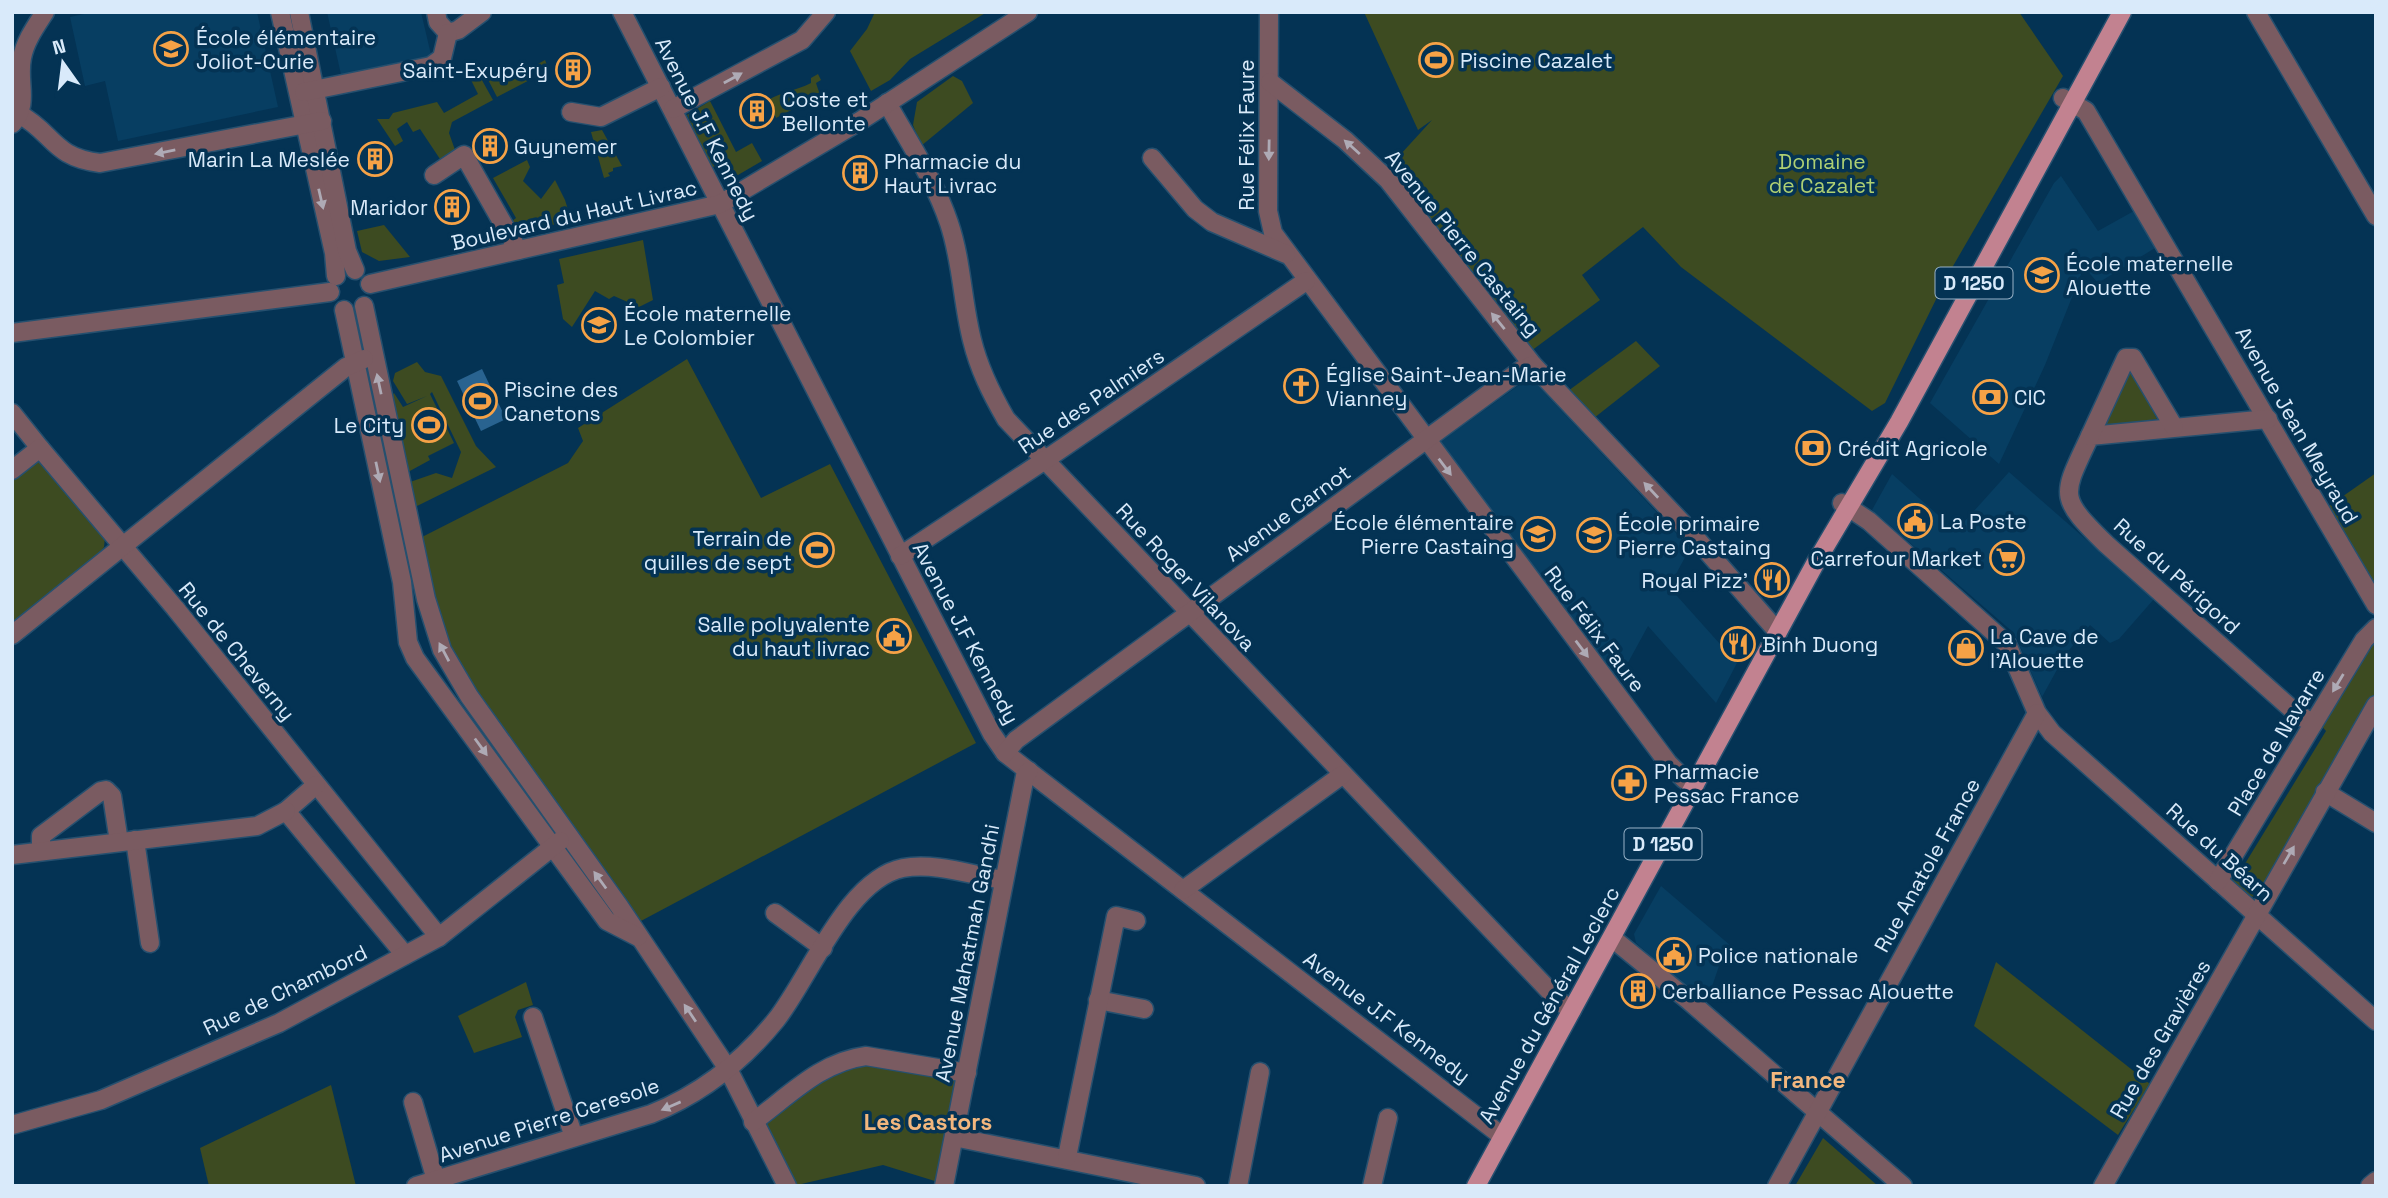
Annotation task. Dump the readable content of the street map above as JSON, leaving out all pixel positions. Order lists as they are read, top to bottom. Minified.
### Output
{"streets":{"main road":["D 1250","Avenue du Général Leclerc"],"street":["Avenue J.F Kennedy","Rue Félix Faure","Boulevard du Haut Livrac","Avenue Pierre Castaing","Rue des Palmiers","Avenue Jean Meyraud","Avenue Carnot","Rue du Périgord","Rue Roger Vilanova","Rue de Cheverny","Place de Navarre","Rue du Béarn","Rue Anatole France","Avenue Mahatmah Gandhi","Rue de Chambord","Rue des Gravières","Avenue Pierre Ceresole"]},"crossings":[["Avenue J.F Kennedy","Boulevard du Haut Livrac"],["Avenue J.F Kennedy","Rue des Palmiers"],["Avenue J.F Kennedy","Avenue Carnot"],["Avenue J.F Kennedy","Avenue Mahatmah Gandhi"],["Avenue J.F Kennedy","Avenue du Général Leclerc"],["Rue Félix Faure","Avenue Pierre Castaing"],["Rue Félix Faure","Rue des Palmiers"],["Rue Félix Faure","Avenue Carnot"],["Rue Félix Faure","Avenue du Général Leclerc"],["Boulevard du Haut Livrac","Rue Roger Vilanova"],["Avenue Pierre Castaing","Avenue Carnot"],["Avenue Pierre Castaing","Avenue du Général Leclerc"],["Rue des Palmiers","Rue Roger Vilanova"],["Avenue Jean Meyraud","Avenue du Général Leclerc"],["Avenue Carnot","Rue Roger Vilanova"],["Rue du Périgord","Place de Navarre"],["Rue Roger Vilanova","Avenue du Général Leclerc"],["Rue de Cheverny","Rue de Chambord"],["Place de Navarre","Rue du Béarn"],["Rue du Béarn","Rue Anatole France"],["Rue du Béarn","Avenue du Général Leclerc"],["Rue du Béarn","Rue des Gravières"],["Avenue Mahatmah Gandhi","Avenue Pierre Ceresole"]],"one_way":["Rue Félix Faure","Avenue Pierre Castaing"],"districts":["France","Les Castors"],"parks":["Domaine de Cazalet"],"places":{"school or university":["École élémentaire Joliot-Curie","École maternelle Alouette","École maternelle Le Colombier","École élémentaire Pierre Castaing","École primaire Pierre Castaing"],"sports":["Piscine Cazalet","Piscine des Canetons","Le City","Terrain de quilles de sept"],"building":["Saint-Exupéry","Coste et Bellonte","Guynemer","Marin La Meslée","Pharmacie du Haut Livrac","Maridor","Cerballiance Pessac Alouette"],"church":["Église Saint-Jean-Marie Vianney"],"bank":["CIC","Crédit Agricole"],"public building":["La Poste","Salle polyvalente du haut livrac","Police nationale"],"supermarket":["Carrefour Market"],"restaurant":["Royal Pizz'","Binh Duong"],"shop":["La Cave de l'Alouette"],"pharmacy":["Pharmacie Pessac France"]},"north":"top"}
